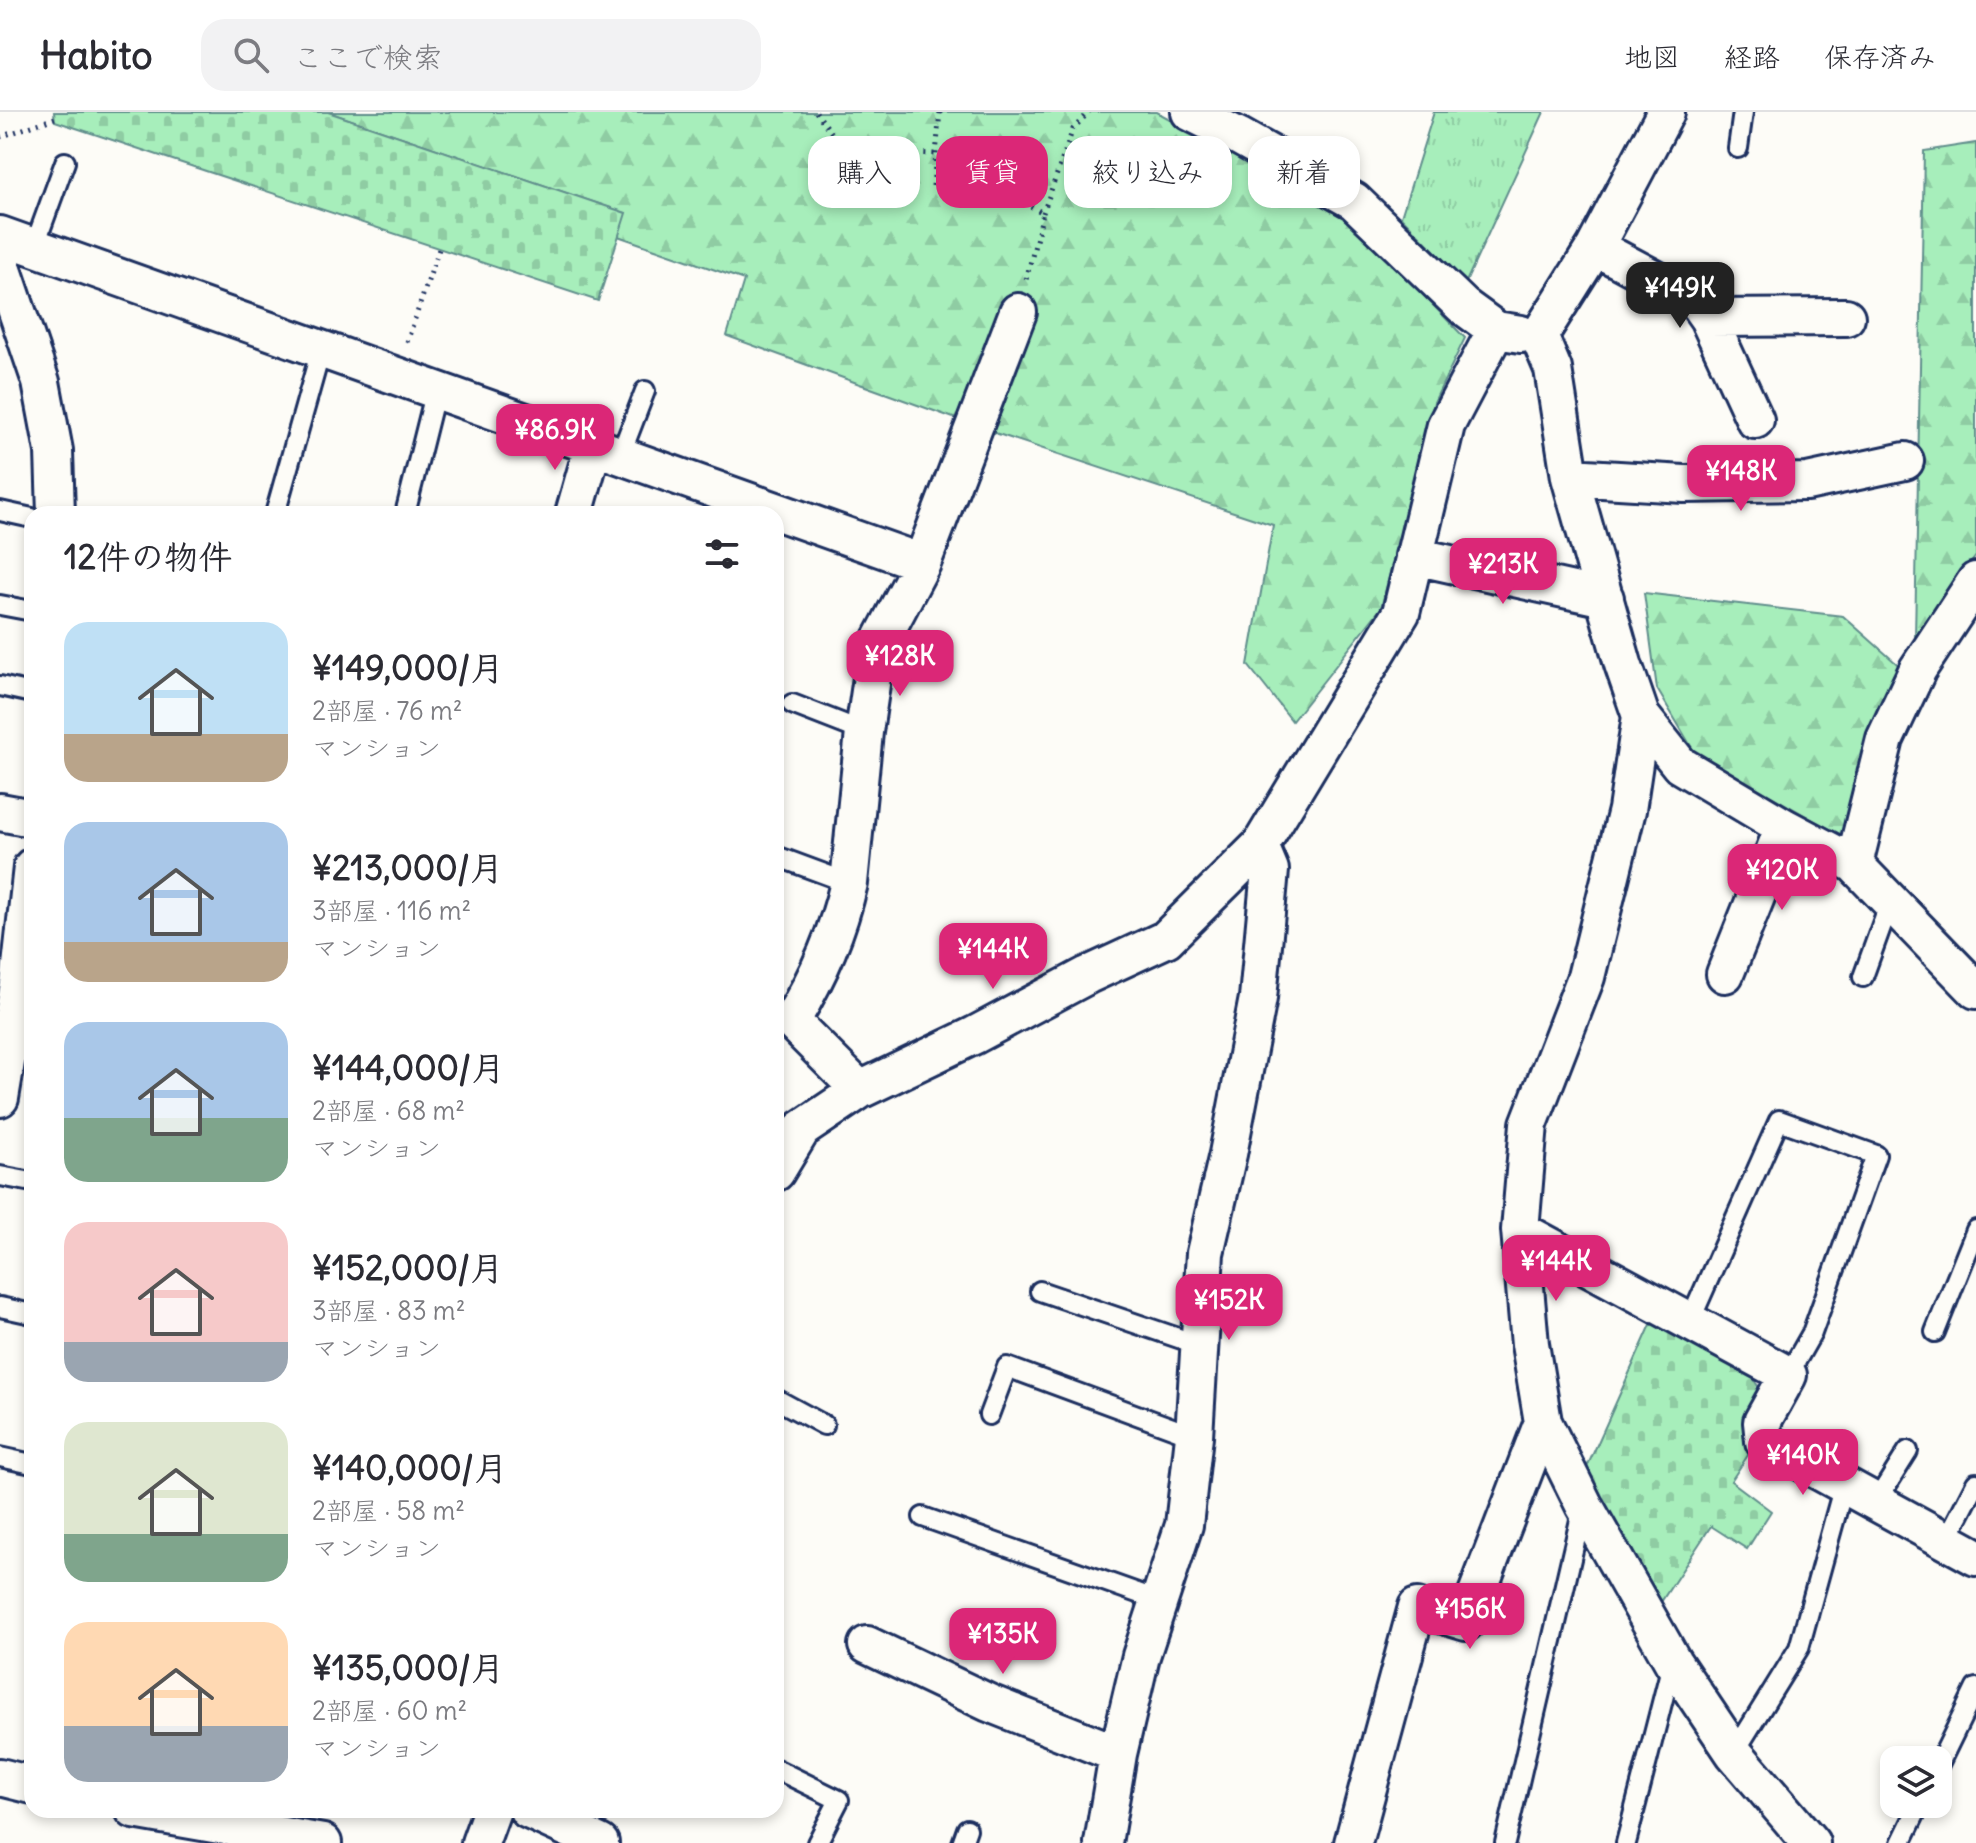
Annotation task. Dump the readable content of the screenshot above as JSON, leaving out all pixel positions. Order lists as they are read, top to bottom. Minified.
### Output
{"page":{"header":"Habito","search":"ここで検索","nav":["地図","経路","保存済み"],"chip":["購入","賃貸","絞り込み","新着"],"price":["¥149K","¥86.9K","¥148K","¥213K","¥128K","¥120K","¥144K","¥144K","¥152K","¥140K","¥156K","¥135K"],"heading":"12件の物件","list":[{"name":"¥149,000/月","note":"2部屋 · 76 m² · マンション"},{"name":"¥213,000/月","note":"3部屋 · 116 m² · マンション"},{"name":"¥144,000/月","note":"2部屋 · 68 m² · マンション"},{"name":"¥152,000/月","note":"3部屋 · 83 m² · マンション"},{"name":"¥140,000/月","note":"2部屋 · 58 m² · マンション"},{"name":"¥135,000/月","note":"2部屋 · 60 m² · マンション"}]}}
